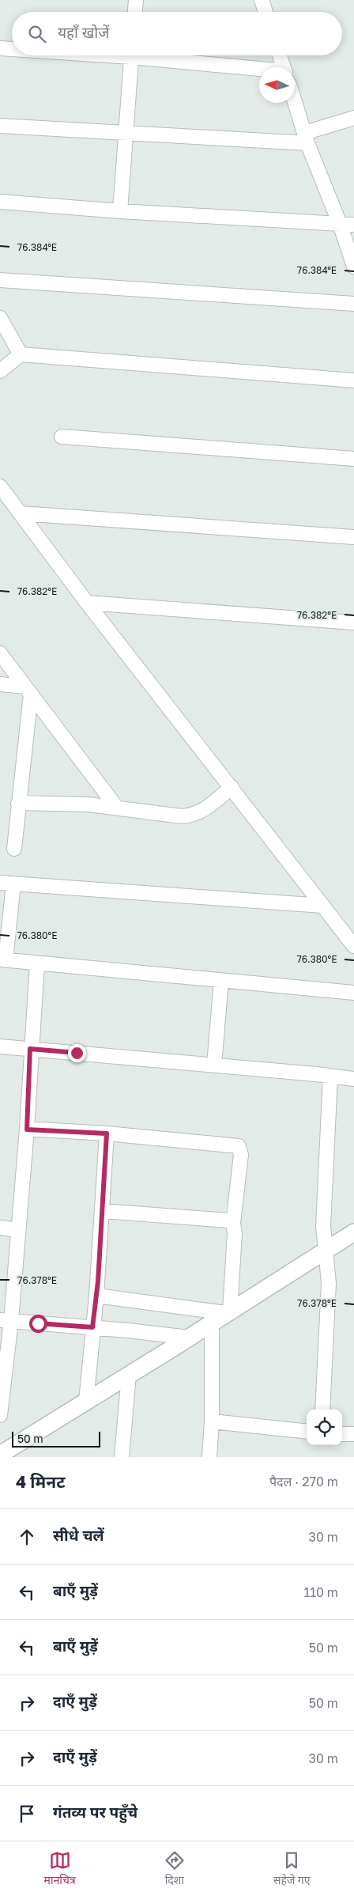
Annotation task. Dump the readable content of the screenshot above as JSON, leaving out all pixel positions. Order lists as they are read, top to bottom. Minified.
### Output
{"scale_bar":"50 m","north":"left","page":{"search":"यहाँ खोजें","scale":"50 m","heading":["4 मिनट","पैदल · 270 m"],"list":[["सीधे चलें","30 m"],["बाएँ मुड़ें","110 m"],["बाएँ मुड़ें","50 m"],["दाएँ मुड़ें","50 m"],["दाएँ मुड़ें","30 m"],"गंतव्य पर पहुँचे"],"nav":["मानचित्र","दिशा","सहेजे गए"]},"coordinates":["76.384°E","76.382°E","76.380°E","76.378°E"]}
